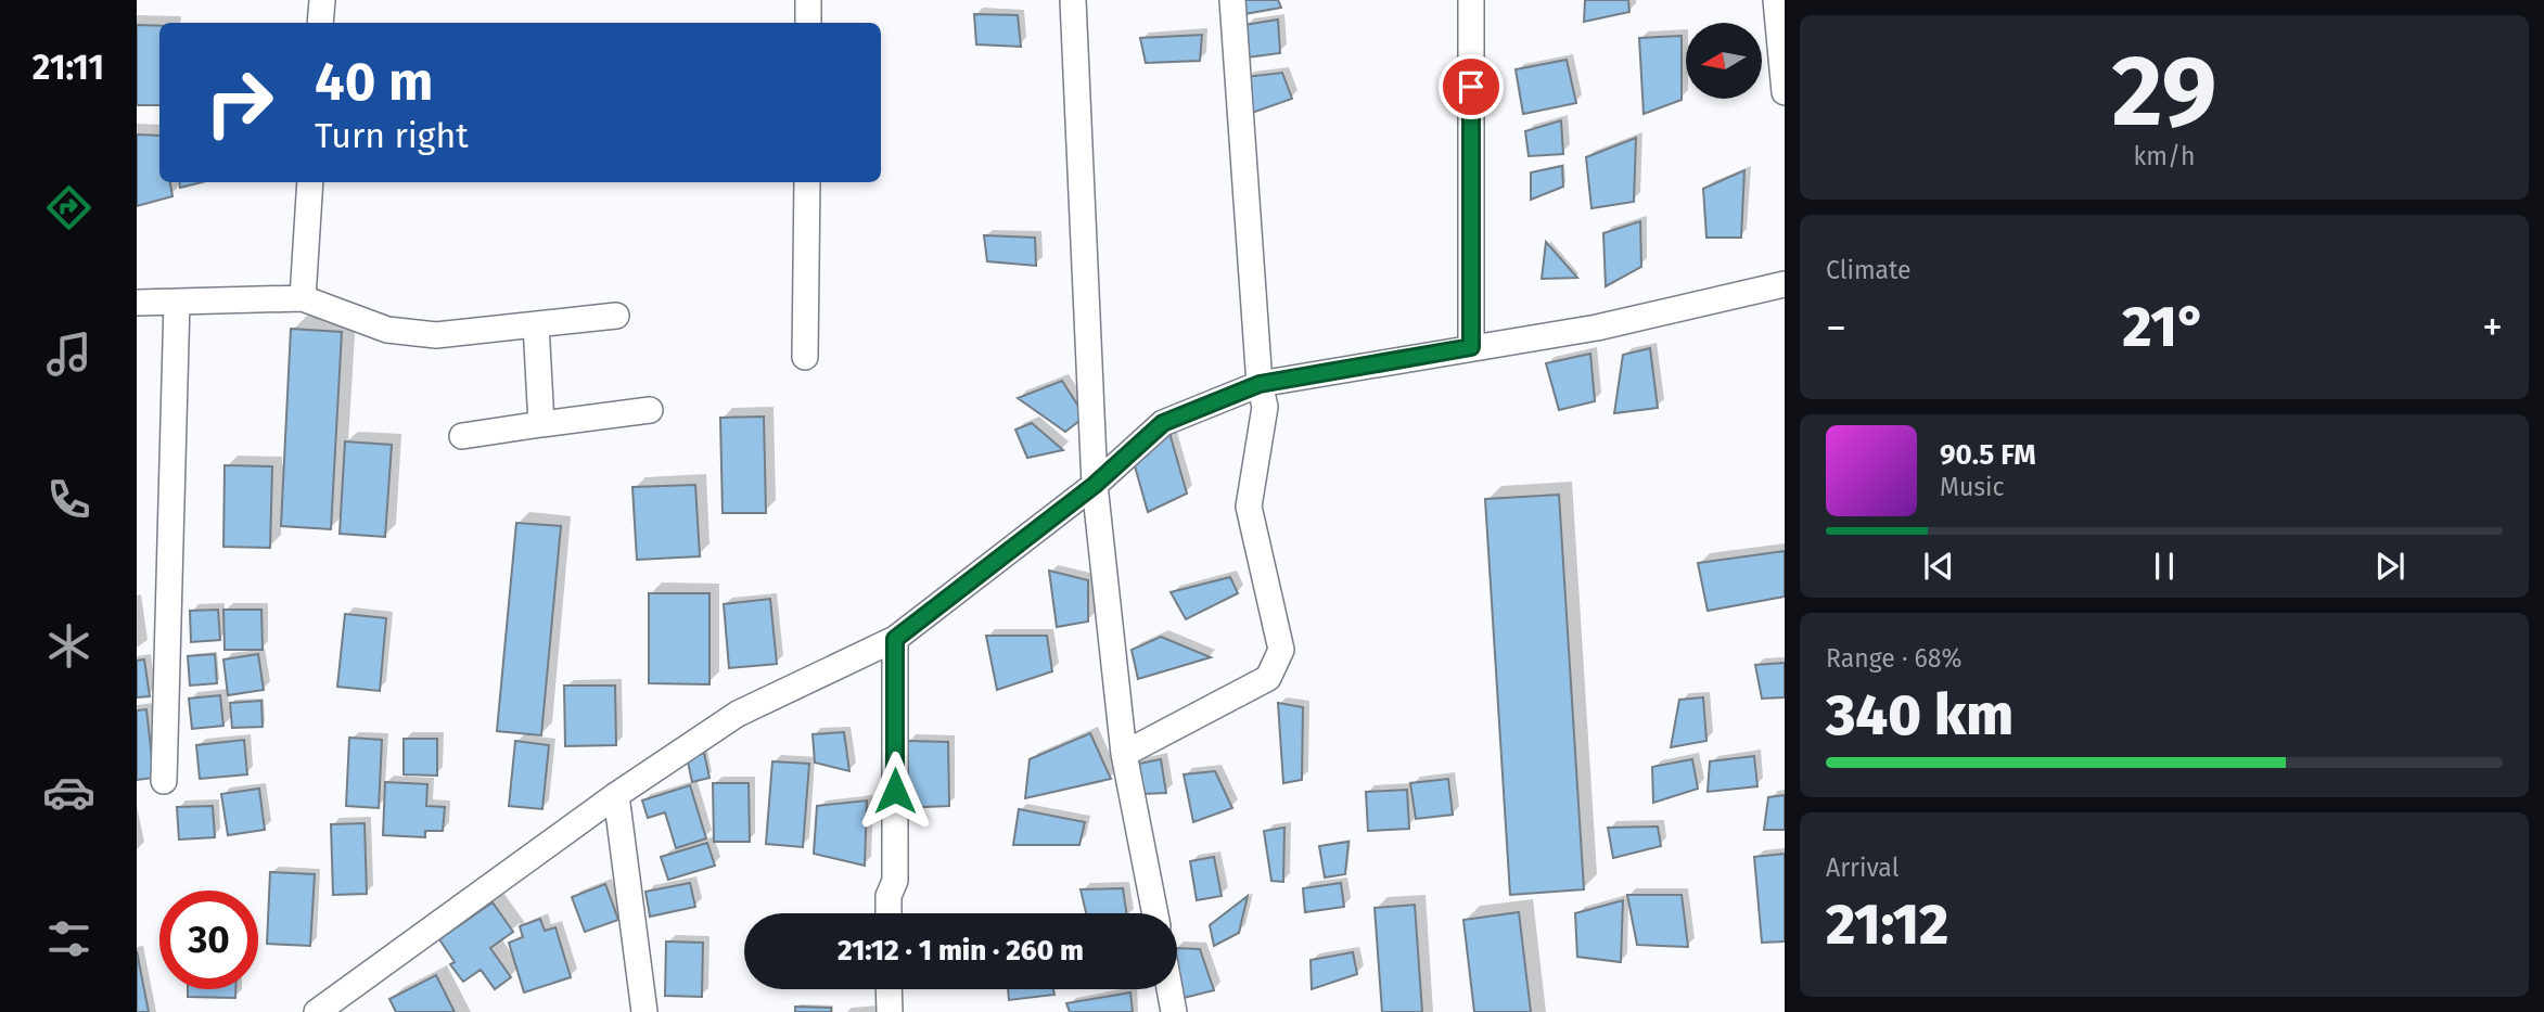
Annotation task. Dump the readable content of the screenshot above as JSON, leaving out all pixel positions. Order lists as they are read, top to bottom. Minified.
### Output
{"north":"left","page":{"tabs":"21:11","tile":[["29","km/h"],"Climate",["Range · 68%","340 km"],["Arrival","21:12"]],"turn":["40 m","Turn right"],"heat":["−","21°","+"],"song":["90.5 FM","Music"],"limit":"30","trip":"21:12 · 1 min · 260 m"}}
